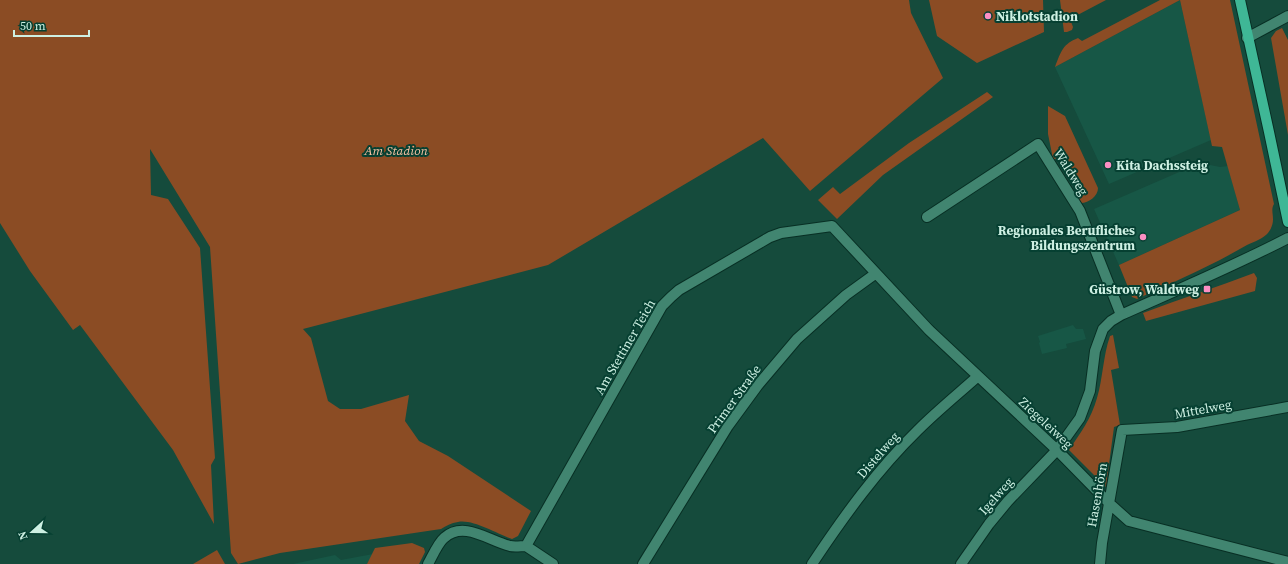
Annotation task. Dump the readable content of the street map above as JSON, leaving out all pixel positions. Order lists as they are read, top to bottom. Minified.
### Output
{"streets":{"street":["Waldweg","Am Stettiner Teich","Primer Straße","Mittelweg","Ziegeleiweg","Distelweg","Hasenhörn","Igelweg"]},"crossings":[["Am Stettiner Teich","Ziegeleiweg"],["Primer Straße","Ziegeleiweg"],["Mittelweg","Hasenhörn"],["Ziegeleiweg","Distelweg"],["Ziegeleiweg","Hasenhörn"],["Ziegeleiweg","Igelweg"]],"parks":["Am Stadion"],"places":{"other":["Niklotstadion","Kita Dachssteig","Regionales Berufliches Bildungszentrum"],"transit":["Güstrow, Waldweg"]},"scale_bar":"50 m","north":"left"}
